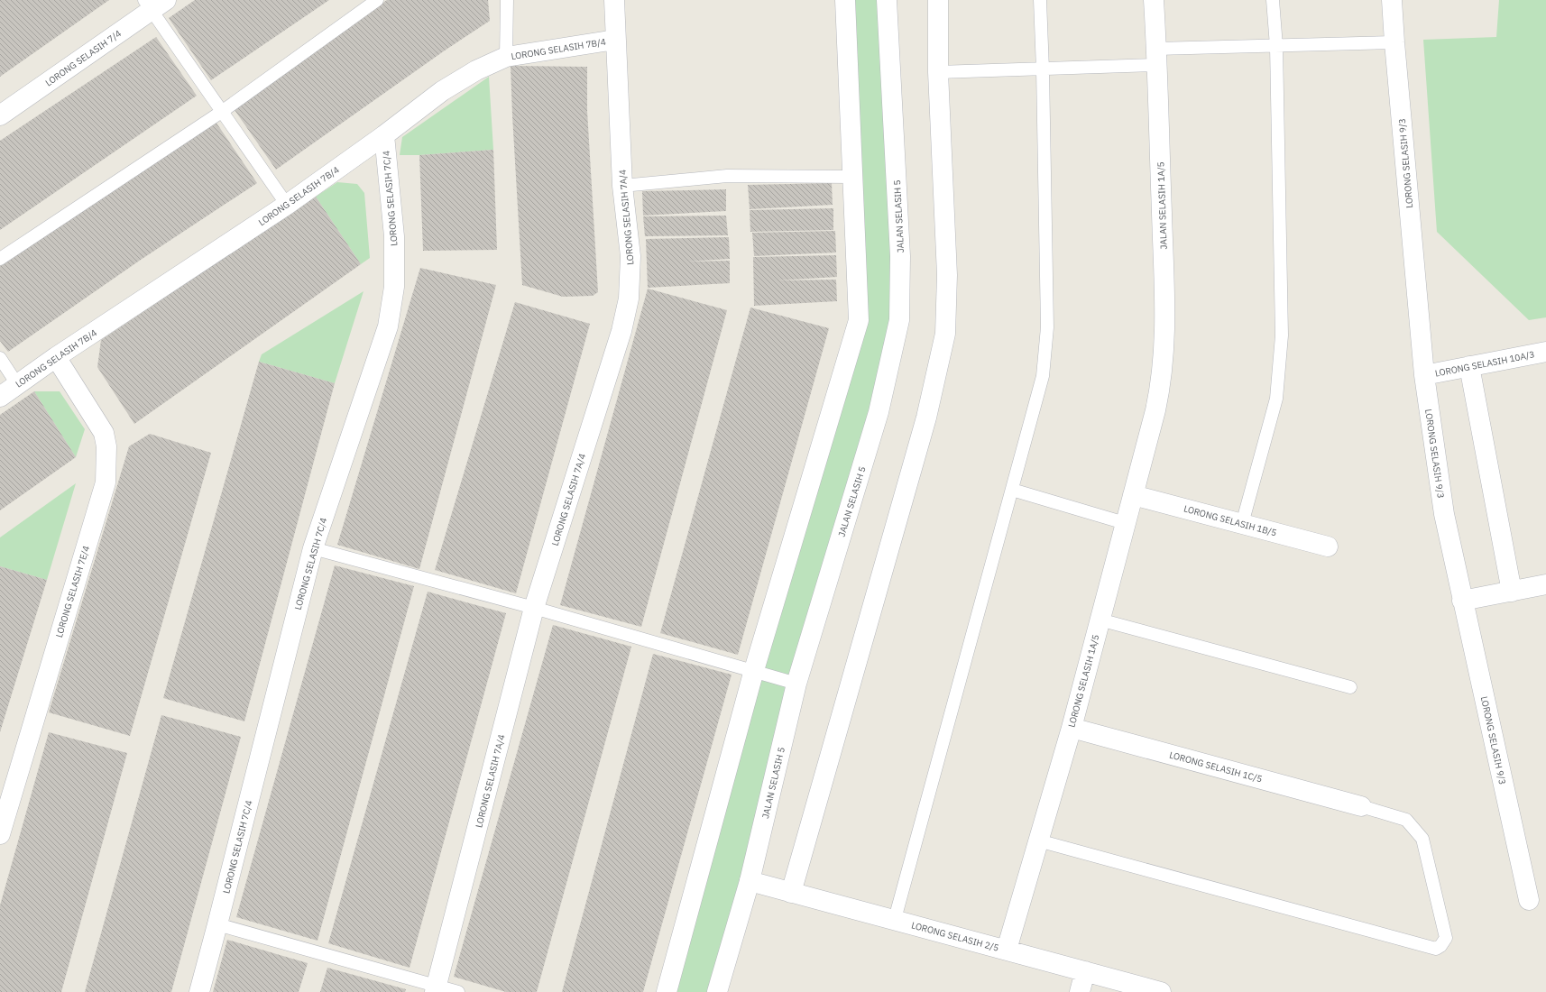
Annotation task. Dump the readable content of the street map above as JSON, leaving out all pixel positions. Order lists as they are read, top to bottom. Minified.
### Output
{"streets":{"street":["LORONG SELASIH 7B/4","LORONG SELASIH 7/4","LORONG SELASIH 9/3","LORONG SELASIH 7C/4","JALAN SELASIH 1A/5","JALAN SELASIH 5","LORONG SELASIH 7A/4","LORONG SELASIH 10A/3","LORONG SELASIH 1B/5","LORONG SELASIH 7E/4","LORONG SELASIH 1A/5","LORONG SELASIH 1C/5","LORONG SELASIH 2/5"]},"crossings":[["LORONG SELASIH 7B/4","LORONG SELASIH 7C/4"],["LORONG SELASIH 7B/4","LORONG SELASIH 7A/4"],["LORONG SELASIH 7B/4","LORONG SELASIH 7E/4"],["LORONG SELASIH 9/3","LORONG SELASIH 10A/3"],["JALAN SELASIH 1A/5","LORONG SELASIH 1A/5"],["JALAN SELASIH 5","LORONG SELASIH 2/5"],["LORONG SELASIH 1B/5","LORONG SELASIH 1A/5"],["LORONG SELASIH 1A/5","LORONG SELASIH 1C/5"],["LORONG SELASIH 1A/5","LORONG SELASIH 2/5"]]}
